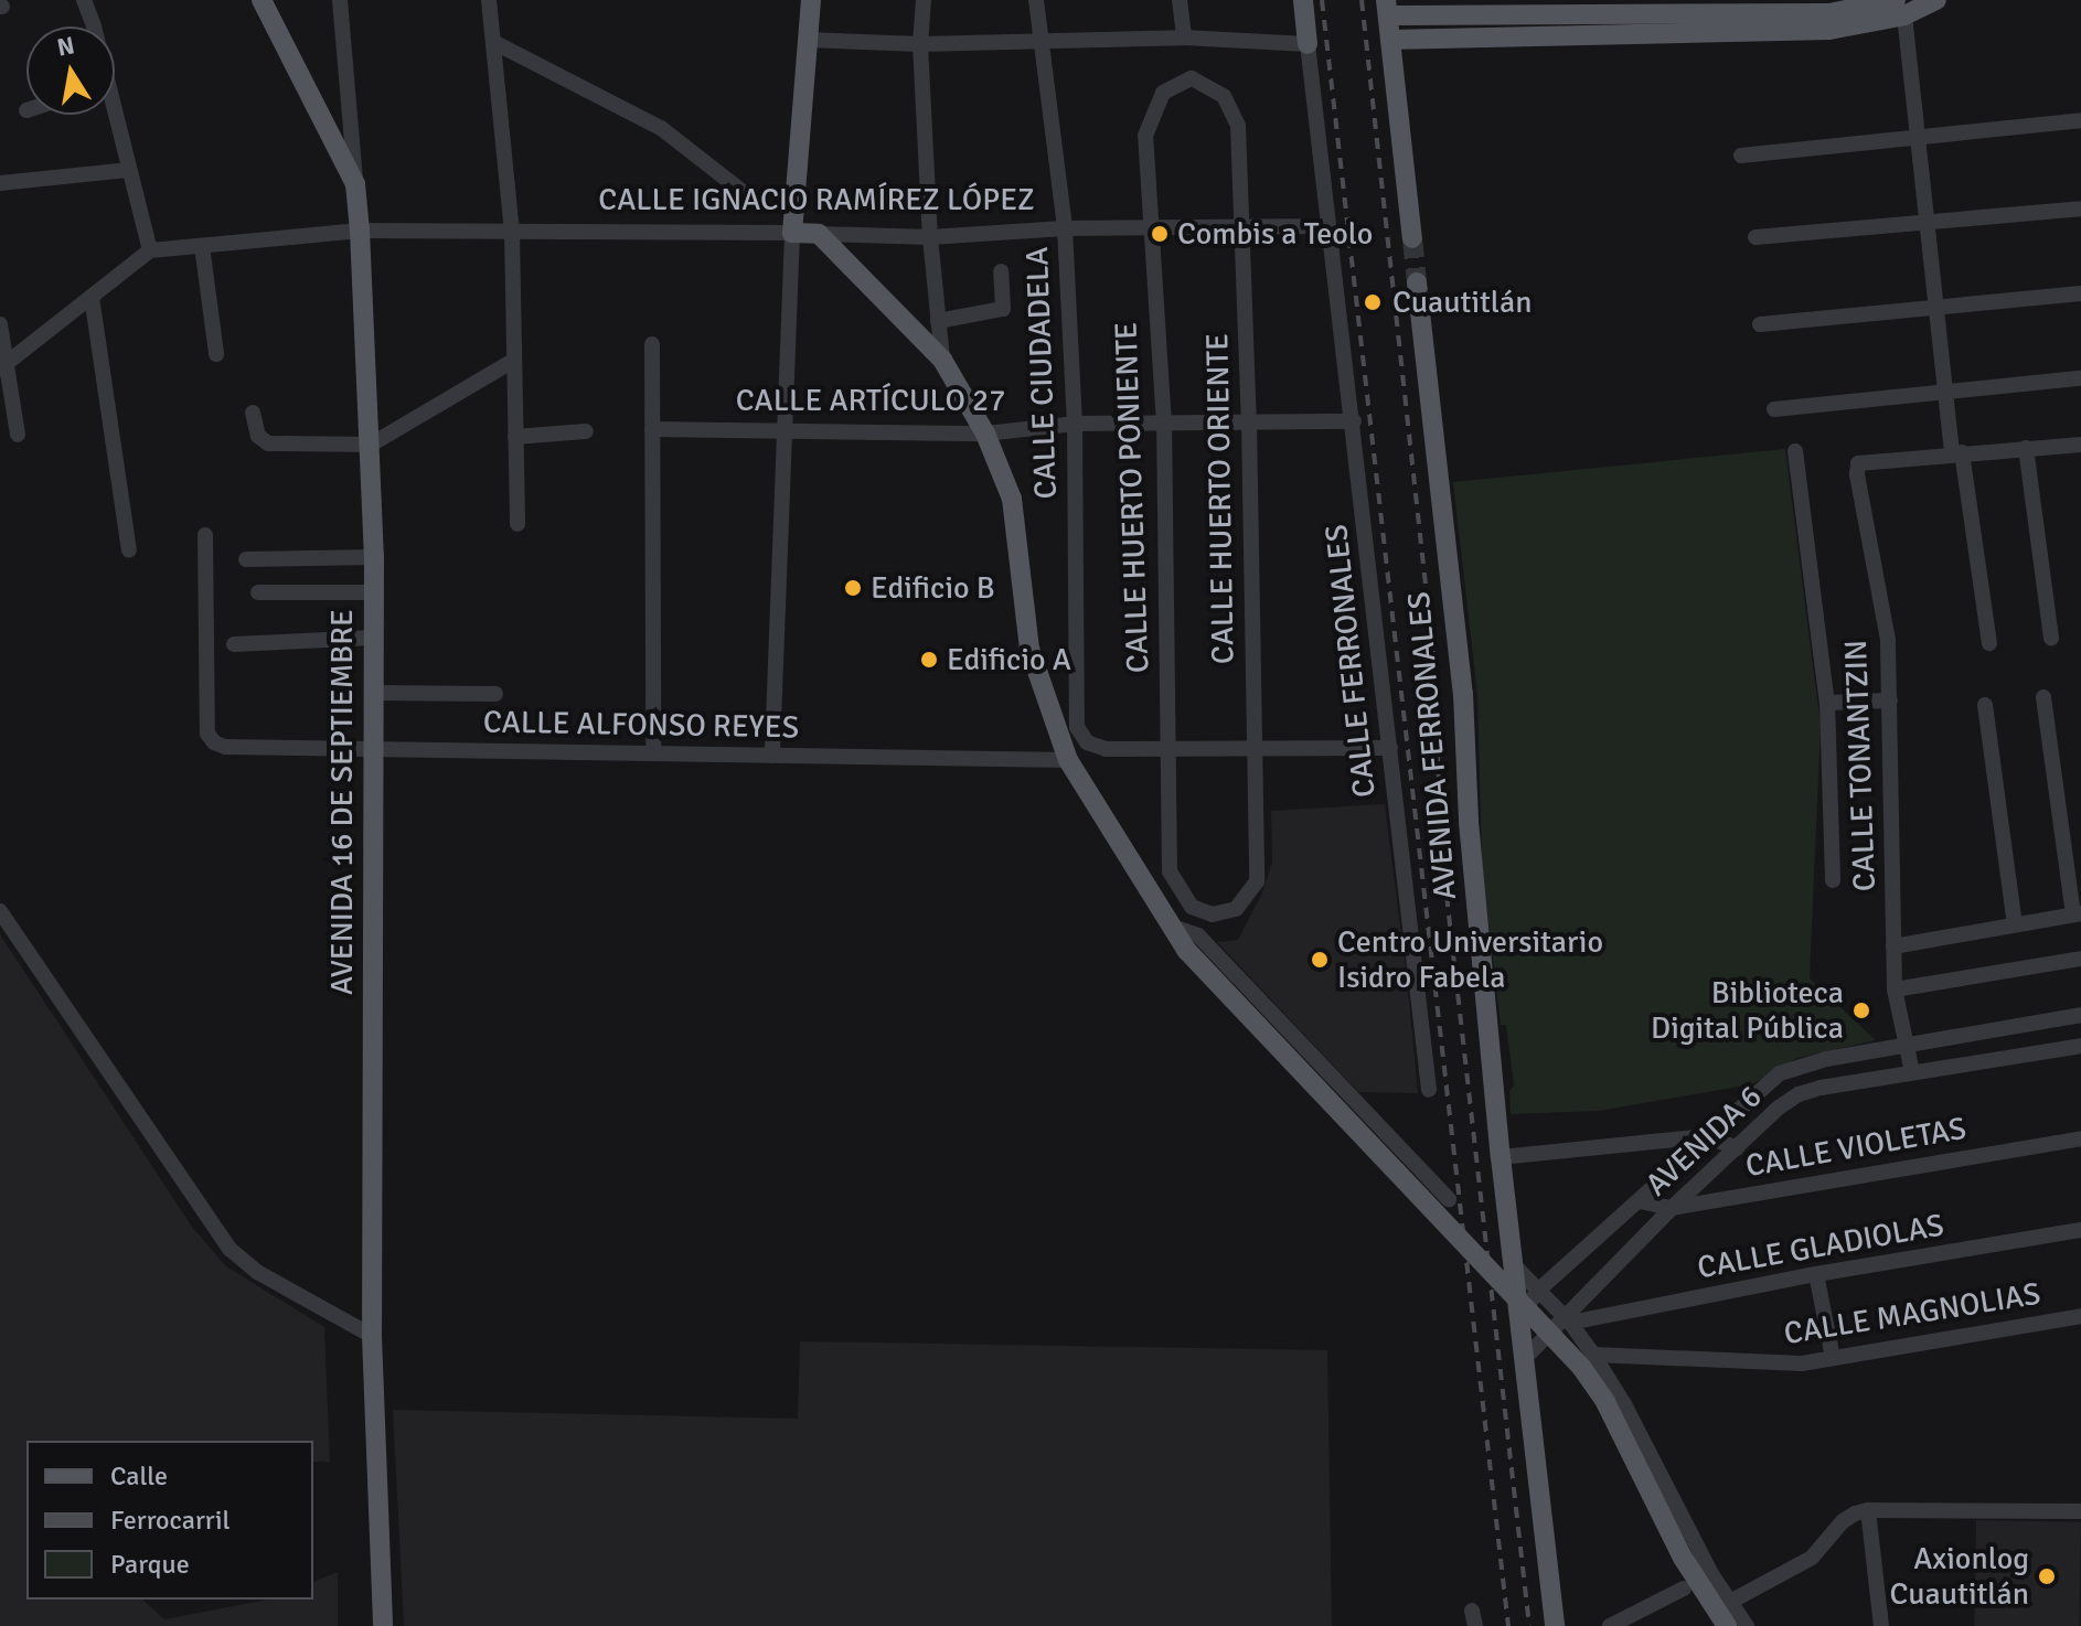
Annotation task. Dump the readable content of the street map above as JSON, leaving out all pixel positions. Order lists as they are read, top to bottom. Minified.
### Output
{"streets":{"main road":["CALLE IGNACIO RAMÍREZ LÓPEZ","AVENIDA FERRONALES","AVENIDA 16 DE SEPTIEMBRE"],"street":["CALLE CIUDADELA","CALLE ARTÍCULO 27","CALLE HUERTO PONIENTE","CALLE HUERTO ORIENTE","CALLE FERRONALES","CALLE ALFONSO REYES","CALLE TONANTZIN","AVENIDA 6","CALLE VIOLETAS","CALLE GLADIOLAS","CALLE MAGNOLIAS"]},"crossings":[["CALLE IGNACIO RAMÍREZ LÓPEZ","CALLE CIUDADELA"],["CALLE IGNACIO RAMÍREZ LÓPEZ","CALLE HUERTO PONIENTE"],["CALLE IGNACIO RAMÍREZ LÓPEZ","CALLE HUERTO ORIENTE"],["CALLE IGNACIO RAMÍREZ LÓPEZ","CALLE FERRONALES"],["CALLE IGNACIO RAMÍREZ LÓPEZ","AVENIDA 16 DE SEPTIEMBRE"],["CALLE CIUDADELA","CALLE ARTÍCULO 27"],["CALLE CIUDADELA","CALLE HUERTO PONIENTE"],["CALLE ARTÍCULO 27","CALLE HUERTO PONIENTE"],["CALLE ARTÍCULO 27","CALLE HUERTO ORIENTE"],["CALLE ARTÍCULO 27","CALLE FERRONALES"],["CALLE HUERTO PONIENTE","CALLE HUERTO ORIENTE"],["CALLE ALFONSO REYES","AVENIDA 16 DE SEPTIEMBRE"],["AVENIDA FERRONALES","AVENIDA 6"],["CALLE TONANTZIN","AVENIDA 6"],["AVENIDA 6","CALLE VIOLETAS"],["AVENIDA 6","CALLE GLADIOLAS"]],"places":["Combis a Teolo","Cuautitlán","Edificio B","Edificio A","Centro Universitario Isidro Fabela","Biblioteca Digital Pública","Axionlog Cuautitlán"],"legend":["Calle","Ferrocarril","Parque"],"north":"top"}
